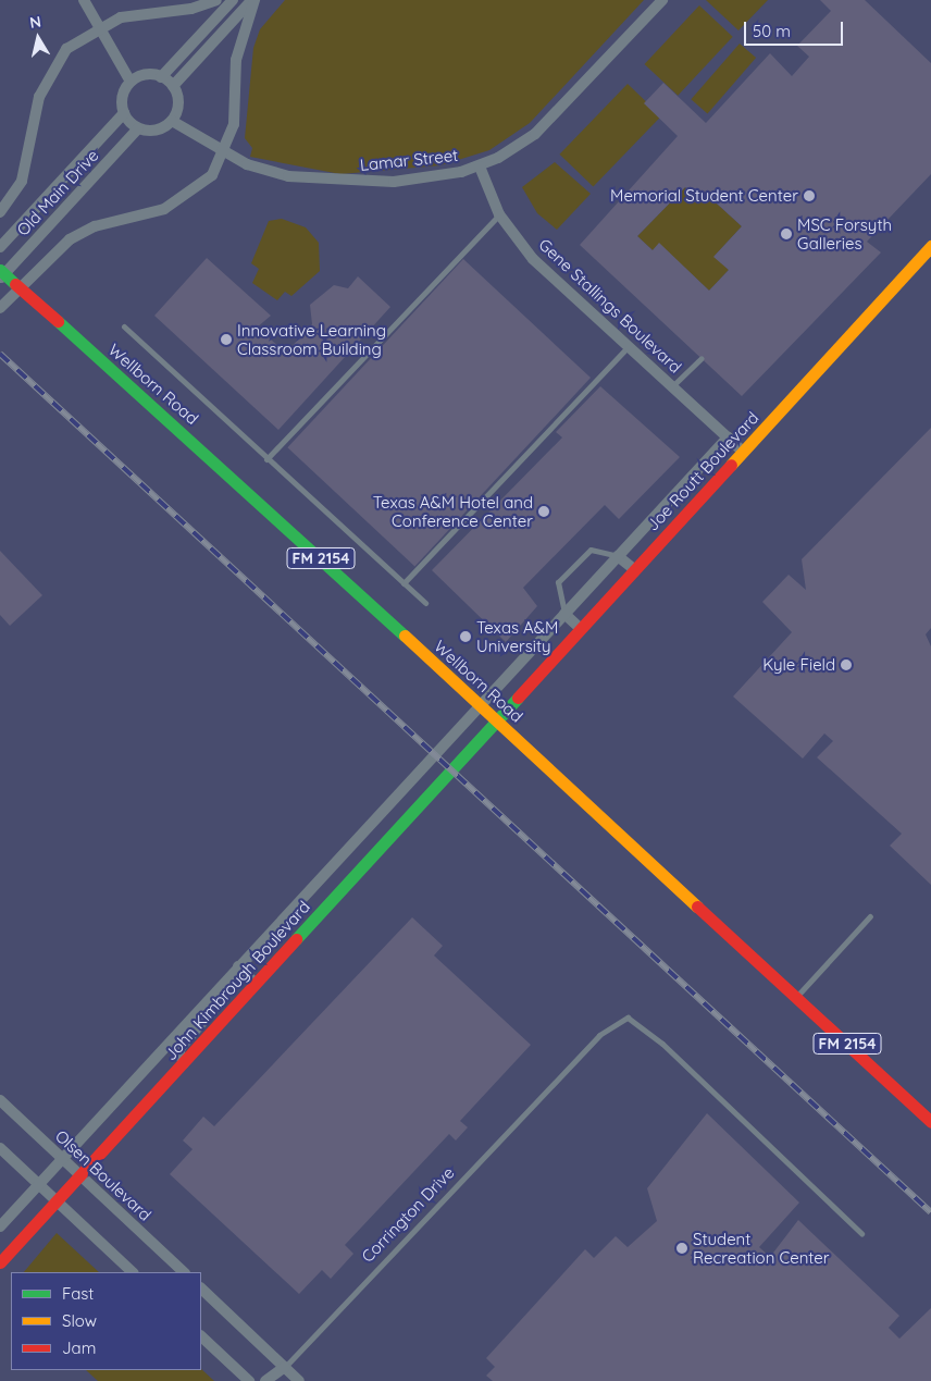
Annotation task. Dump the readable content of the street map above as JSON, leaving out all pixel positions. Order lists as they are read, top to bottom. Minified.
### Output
{"streets":{"street":["Lamar Street","Old Main Drive","Gene Stallings Boulevard","Wellborn Road","Joe Routt Boulevard","FM 2154","John Kimbrough Boulevard","Olsen Boulevard","Corrington Drive"]},"crossings":[["Lamar Street","Old Main Drive"],["Lamar Street","Gene Stallings Boulevard"],["Old Main Drive","Wellborn Road"],["Gene Stallings Boulevard","Joe Routt Boulevard"],["Wellborn Road","Joe Routt Boulevard"],["Wellborn Road","John Kimbrough Boulevard"],["Joe Routt Boulevard","John Kimbrough Boulevard"],["John Kimbrough Boulevard","Olsen Boulevard"]],"places":["Memorial Student Center","MSC Forsyth Galleries","Innovative Learning Classroom Building","Texas A&M Hotel and Conference Center","Texas A&M University","Kyle Field","Student Recreation Center"],"legend":["Fast","Slow","Jam"],"scale_bar":"50 m","north":"top"}
